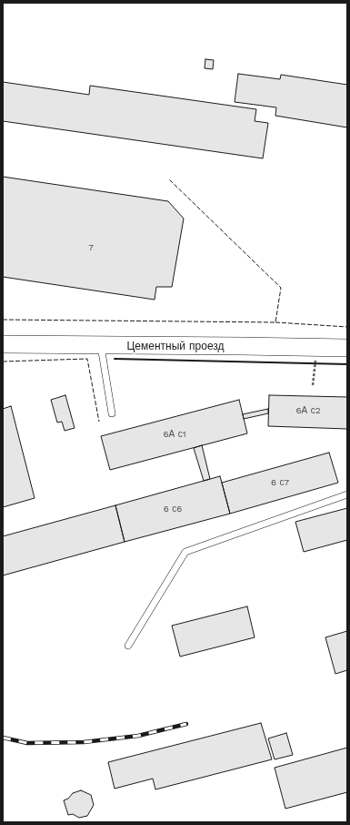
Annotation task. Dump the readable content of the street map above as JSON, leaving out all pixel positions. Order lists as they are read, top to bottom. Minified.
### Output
{"streets":{"street":["Цементный проезд"]},"house_numbers":["7","6А с2","6А с1","6 с7","6 с6"]}
